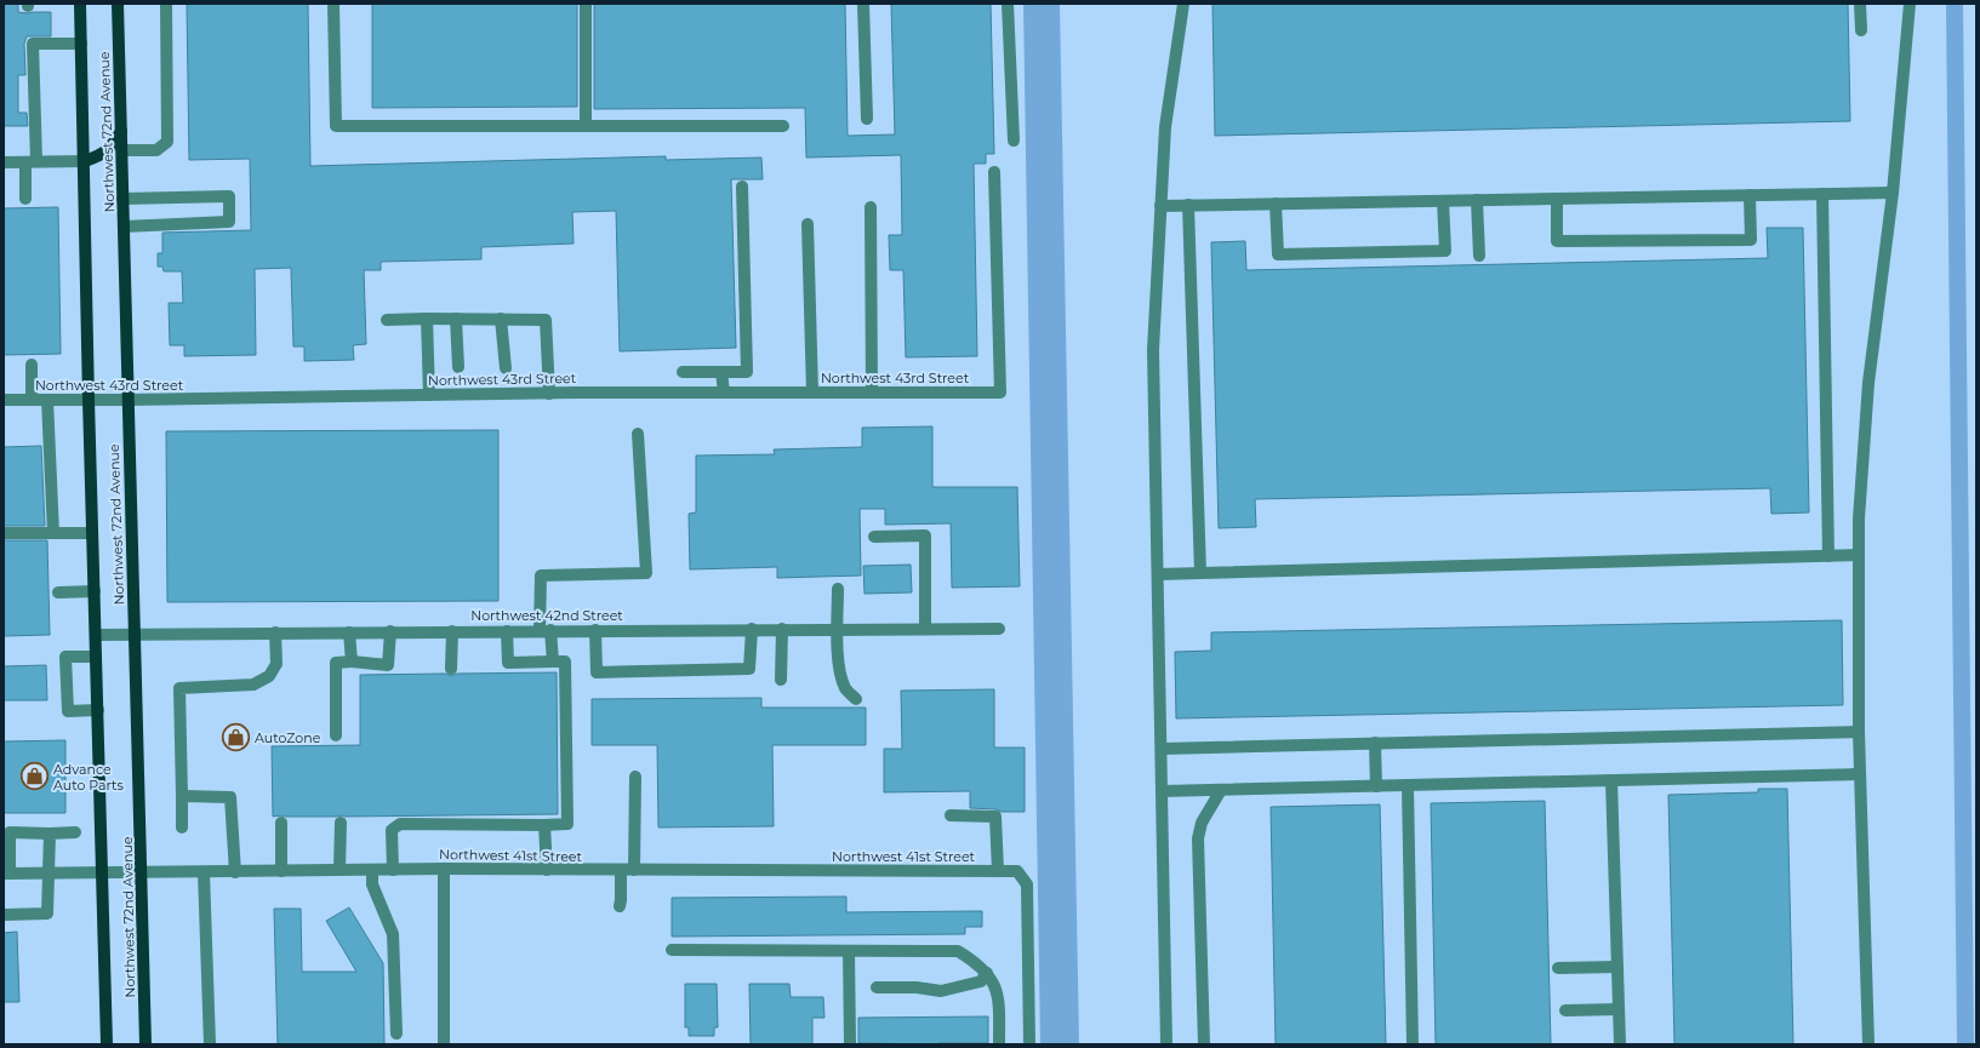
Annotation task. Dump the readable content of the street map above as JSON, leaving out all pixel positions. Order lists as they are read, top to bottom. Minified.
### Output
{"streets":{"main road":["Northwest 72nd Avenue"],"street":["Northwest 43rd Street","Northwest 42nd Street","Northwest 41st Street"]},"crossings":[["Northwest 72nd Avenue","Northwest 43rd Street"],["Northwest 72nd Avenue","Northwest 42nd Street"],["Northwest 72nd Avenue","Northwest 41st Street"]],"places":{"shop":["AutoZone","Advance Auto Parts"]}}
